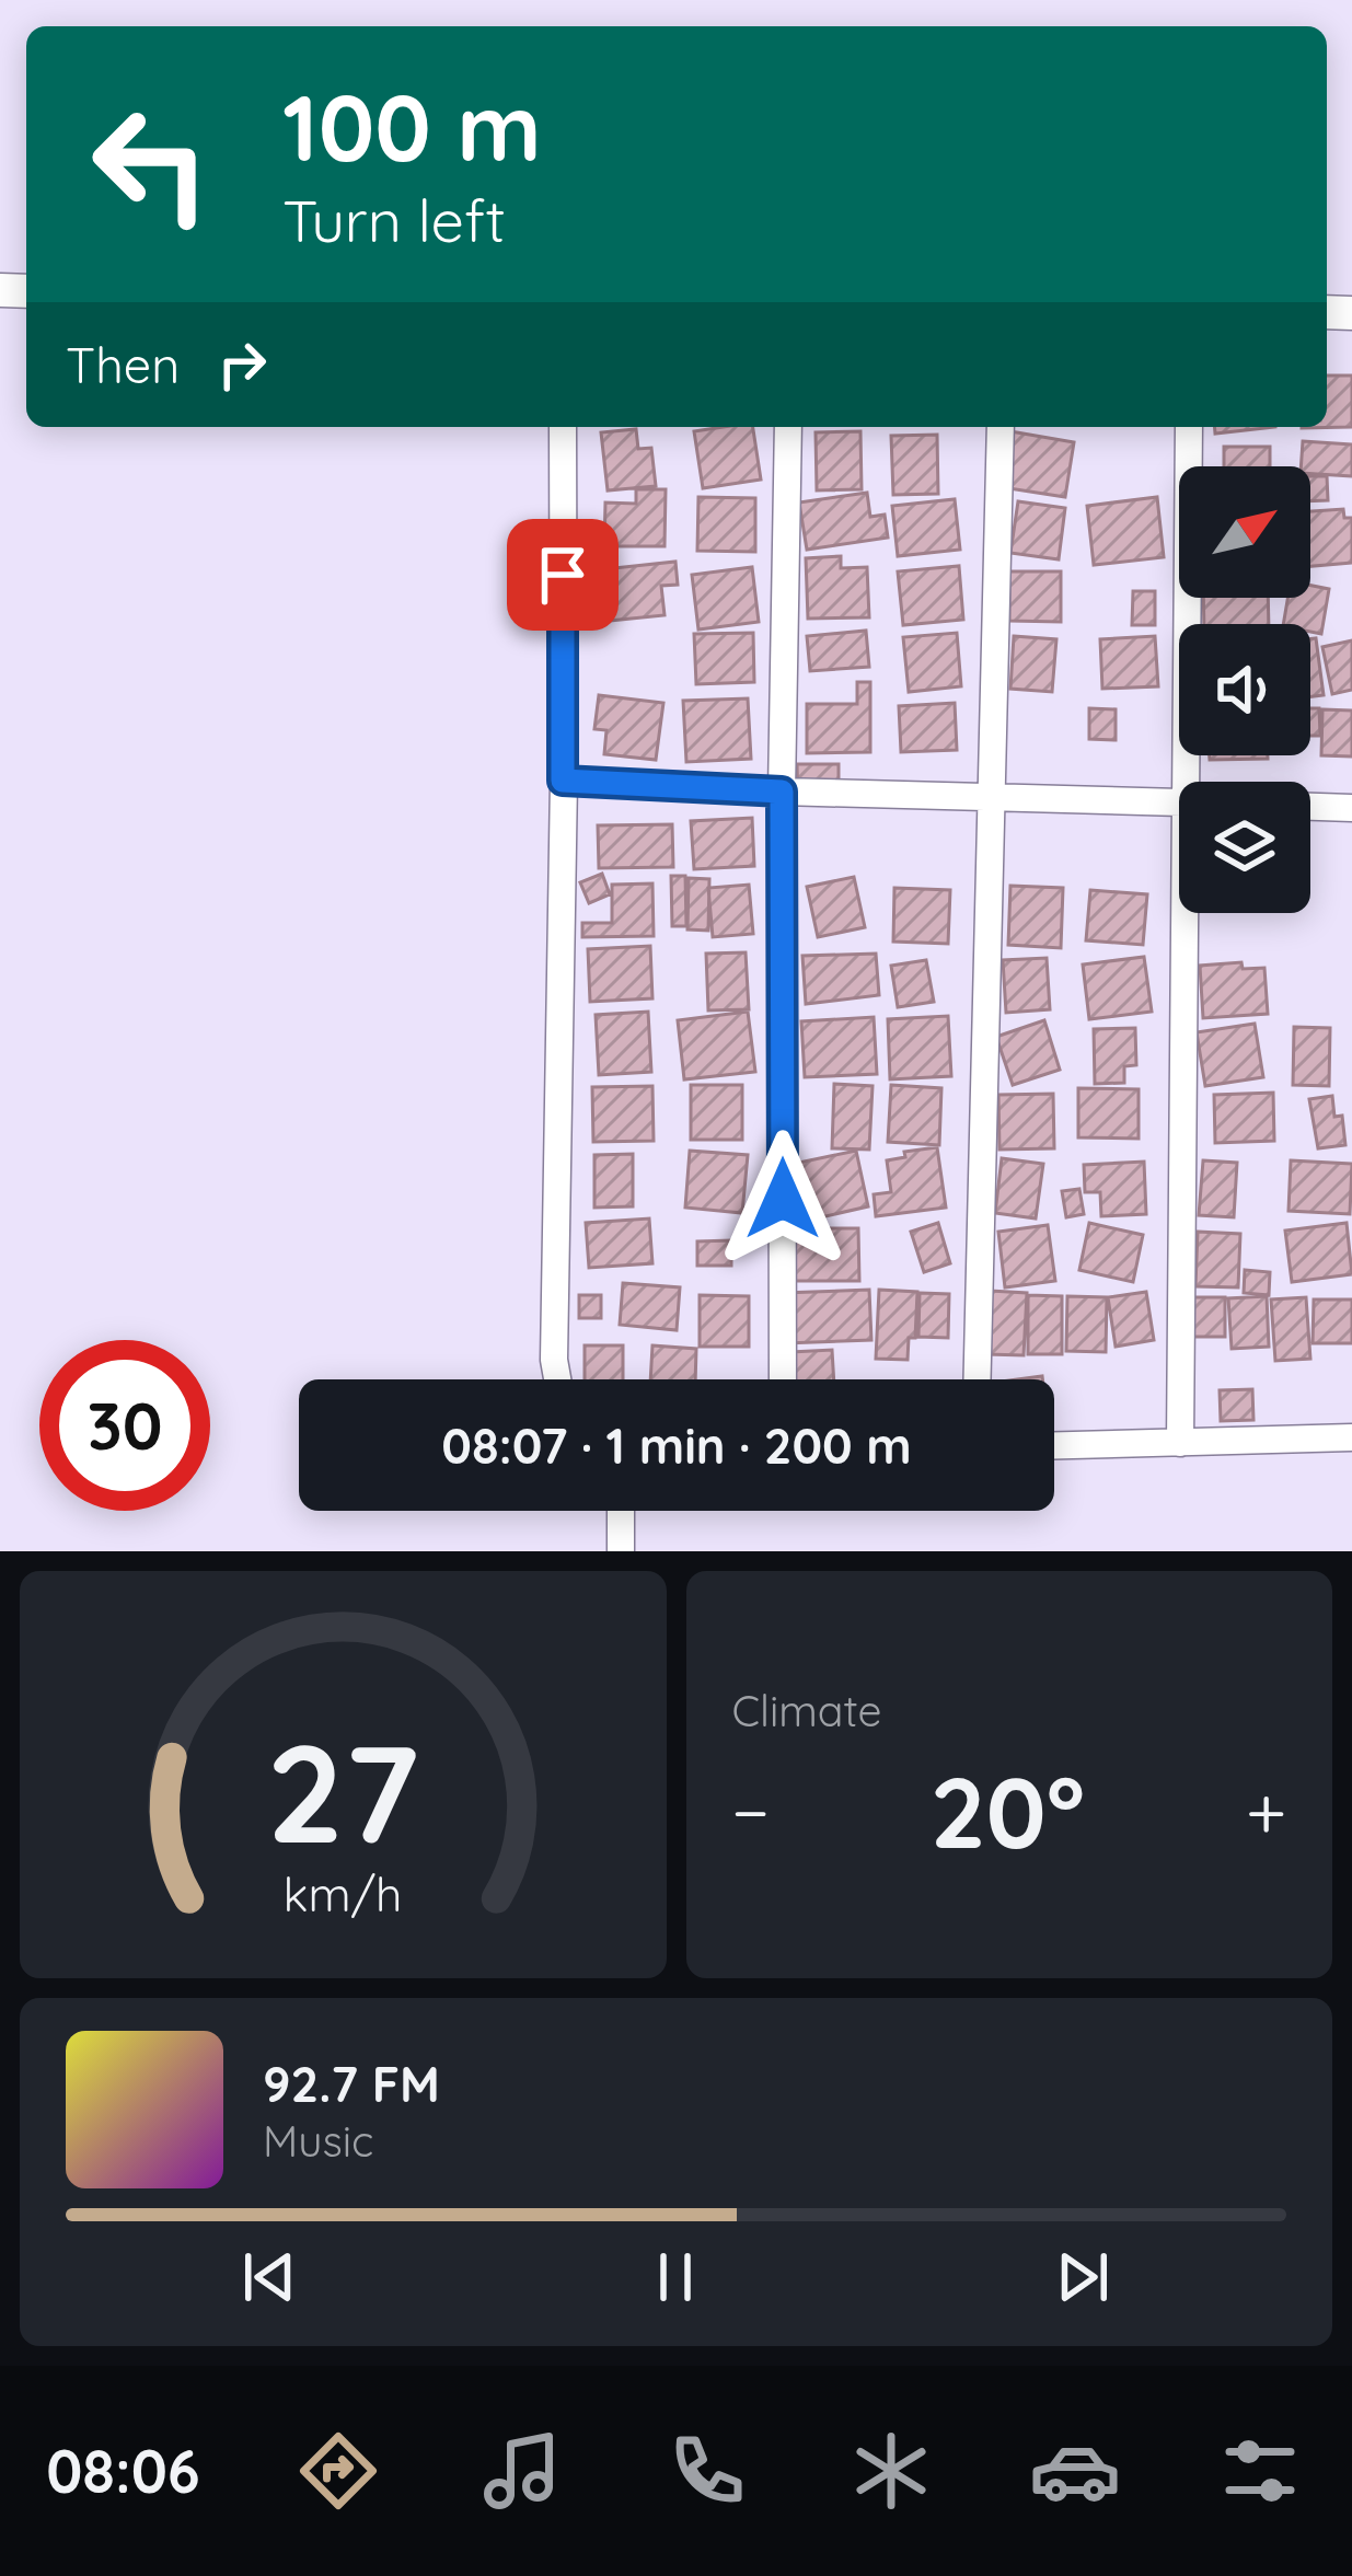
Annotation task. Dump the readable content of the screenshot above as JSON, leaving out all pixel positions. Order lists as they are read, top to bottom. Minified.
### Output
{"north":"top right","page":{"turn":["100 m","Turn left"],"then":"Then","limit":"30","trip":"08:07 · 1 min · 200 m","tile":"Climate","heat":["−","20°","+"],"song":["92.7 FM","Music"],"tabs":"08:06","gauge":["27","km/h"]}}
